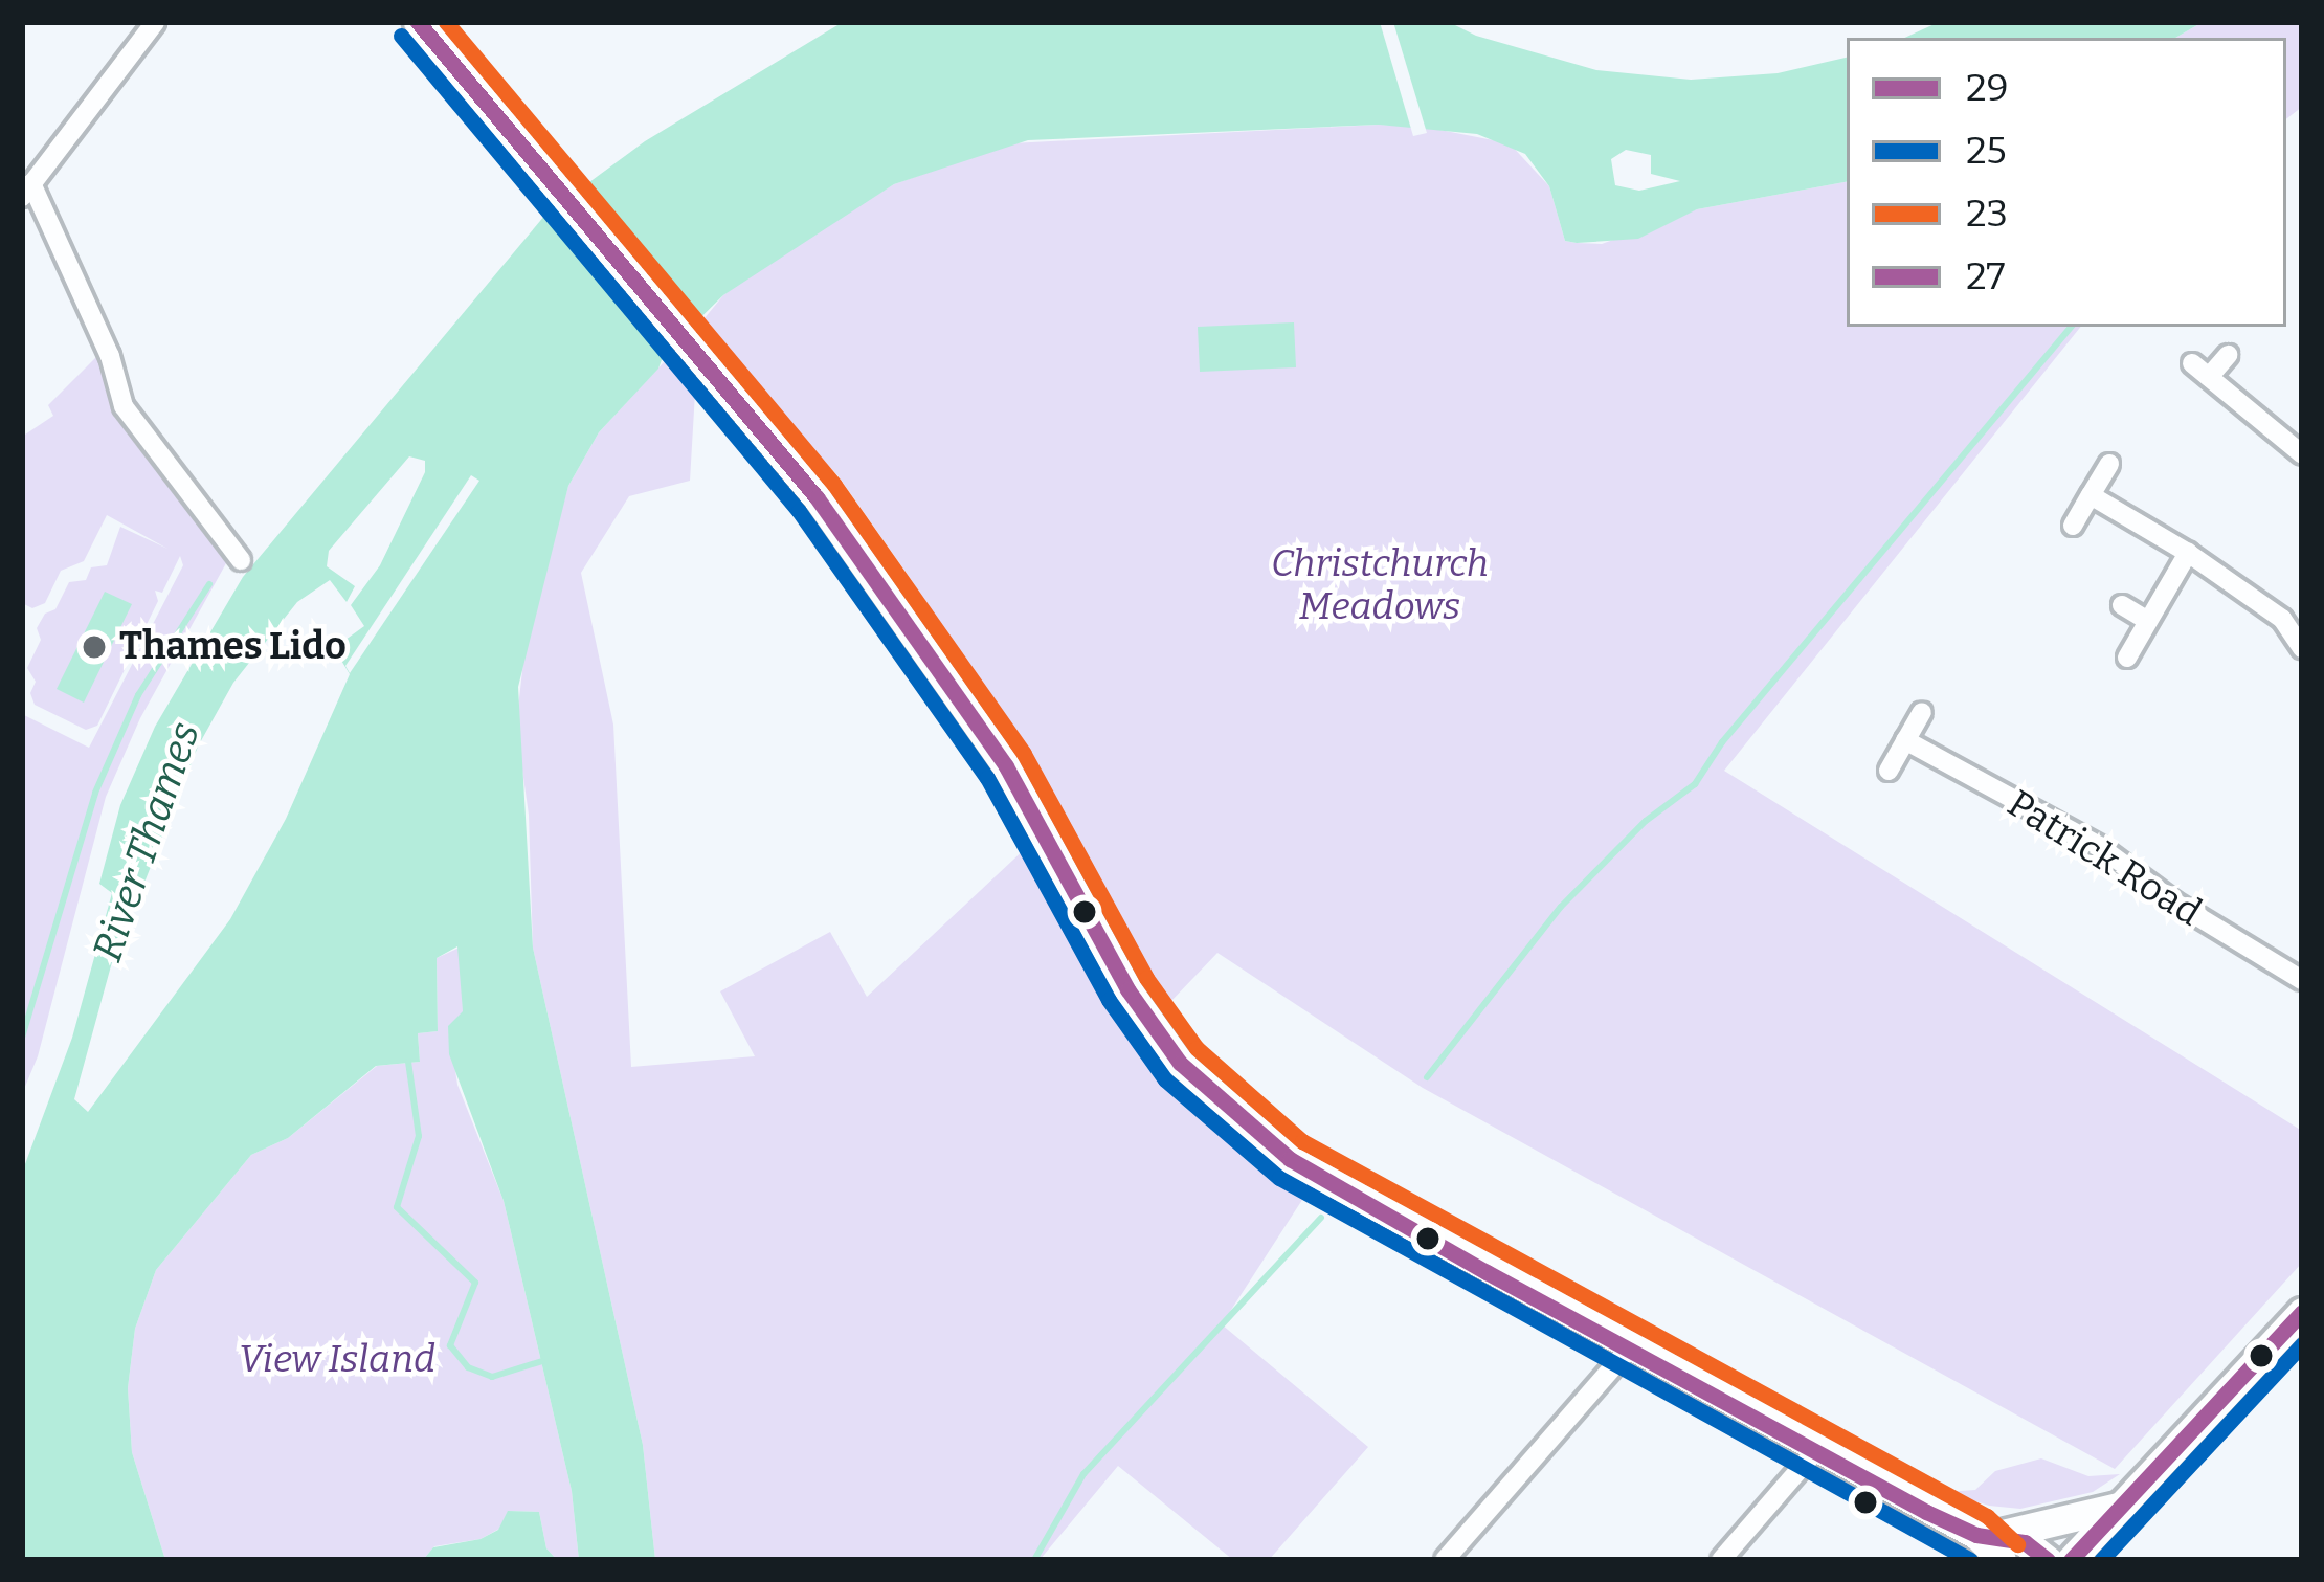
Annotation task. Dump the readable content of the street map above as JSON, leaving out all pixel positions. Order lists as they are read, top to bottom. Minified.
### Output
{"streets":{"street":["Patrick Road"]},"water":["River Thames"],"parks":["Christchurch Meadows","View Island"],"places":["Thames Lido"],"lines":["transit line 29","transit line 23","transit line 25","transit line 27"],"legend":["29","25","23","27"]}
